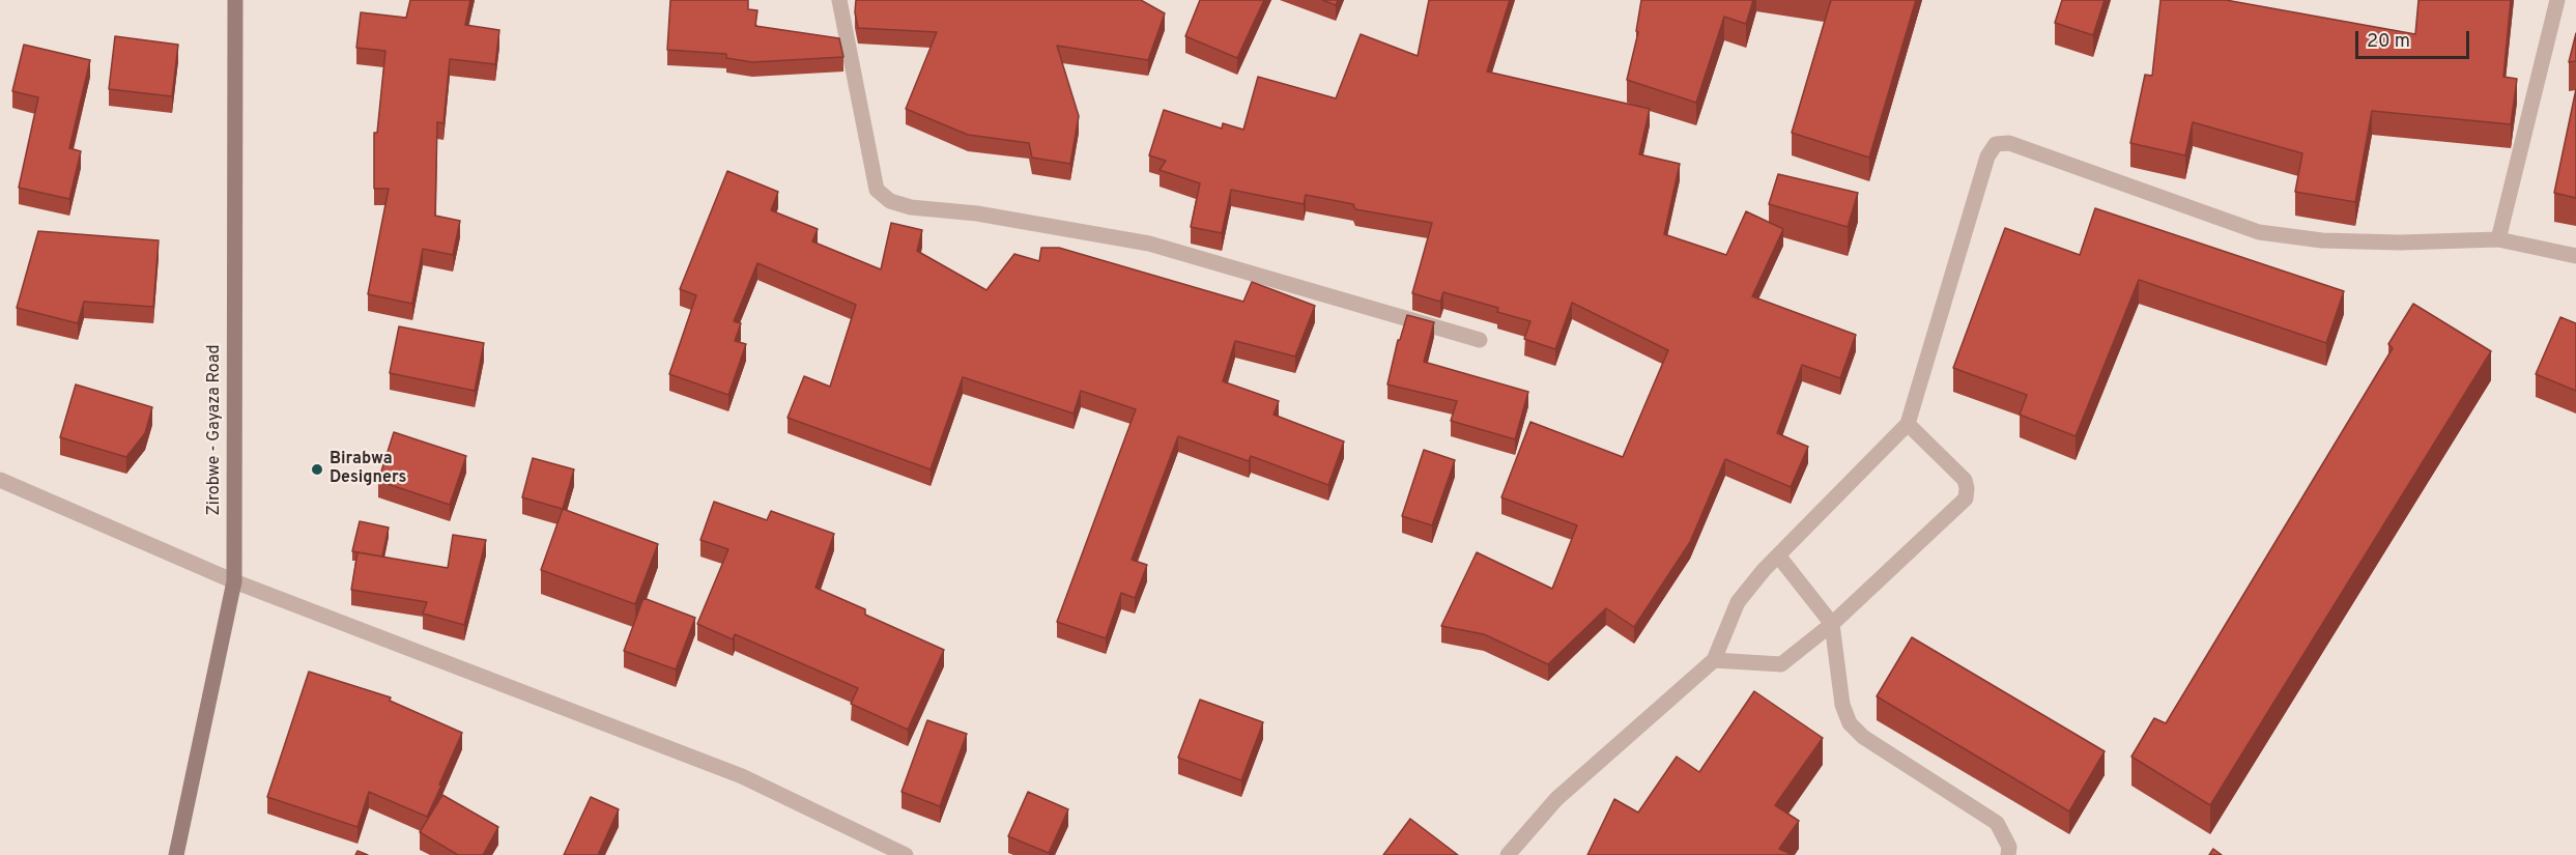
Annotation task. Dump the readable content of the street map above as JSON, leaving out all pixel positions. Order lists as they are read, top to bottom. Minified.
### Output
{"streets":{"street":["Zirobwe - Gayaza Road"]},"places":["Birabwa Designers"],"scale_bar":"20 m"}
